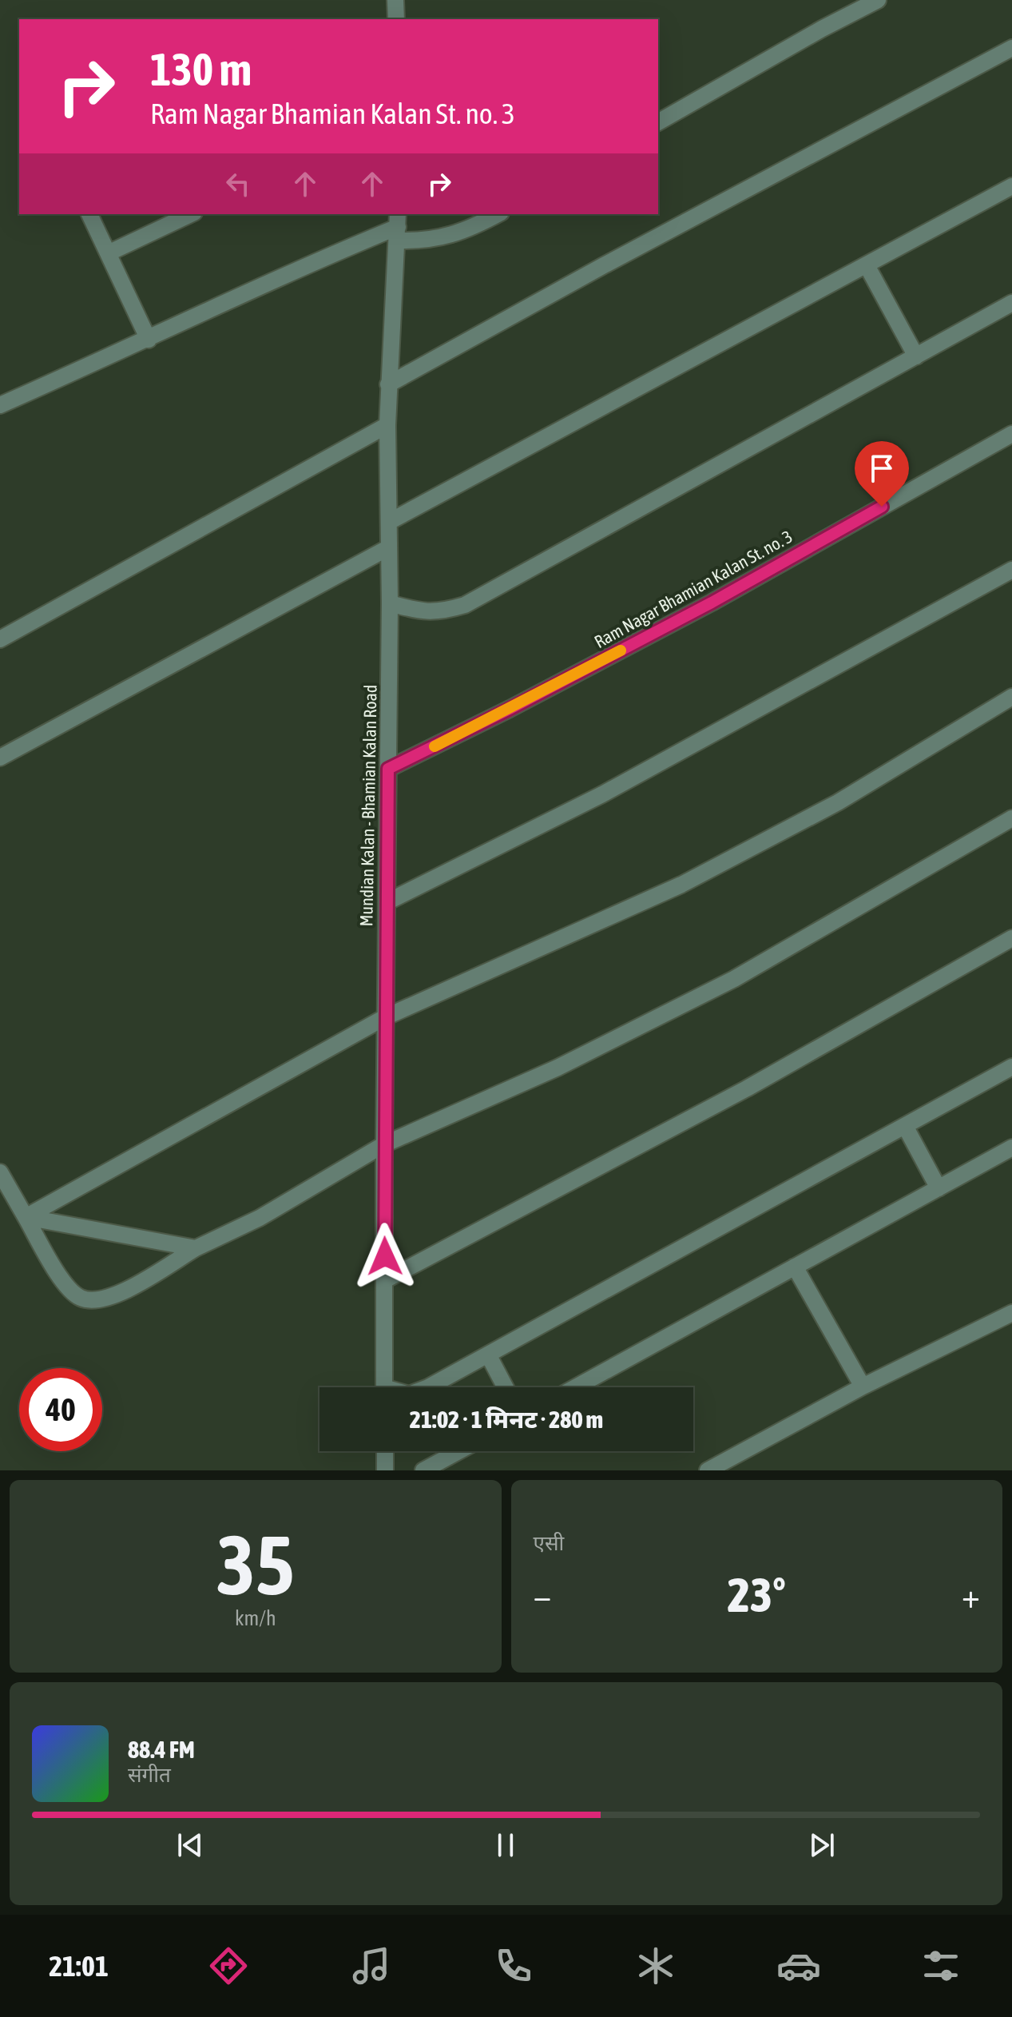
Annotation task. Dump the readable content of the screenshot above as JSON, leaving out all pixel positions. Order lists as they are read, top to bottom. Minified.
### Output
{"streets":{"street":["Ram Nagar Bhamian Kalan St. no. 3","Mundian Kalan - Bhamian Kalan Road"]},"crossings":[["Ram Nagar Bhamian Kalan St. no. 3","Mundian Kalan - Bhamian Kalan Road"]],"page":{"turn":["130 m","Ram Nagar Bhamian Kalan St. no. 3"],"limit":"40","trip":"21:02 · 1 मिनट · 280 m","tile":[["35","km/h"],"एसी"],"heat":["−","23°","+"],"song":["88.4 FM","संगीत"],"tabs":"21:01"}}
